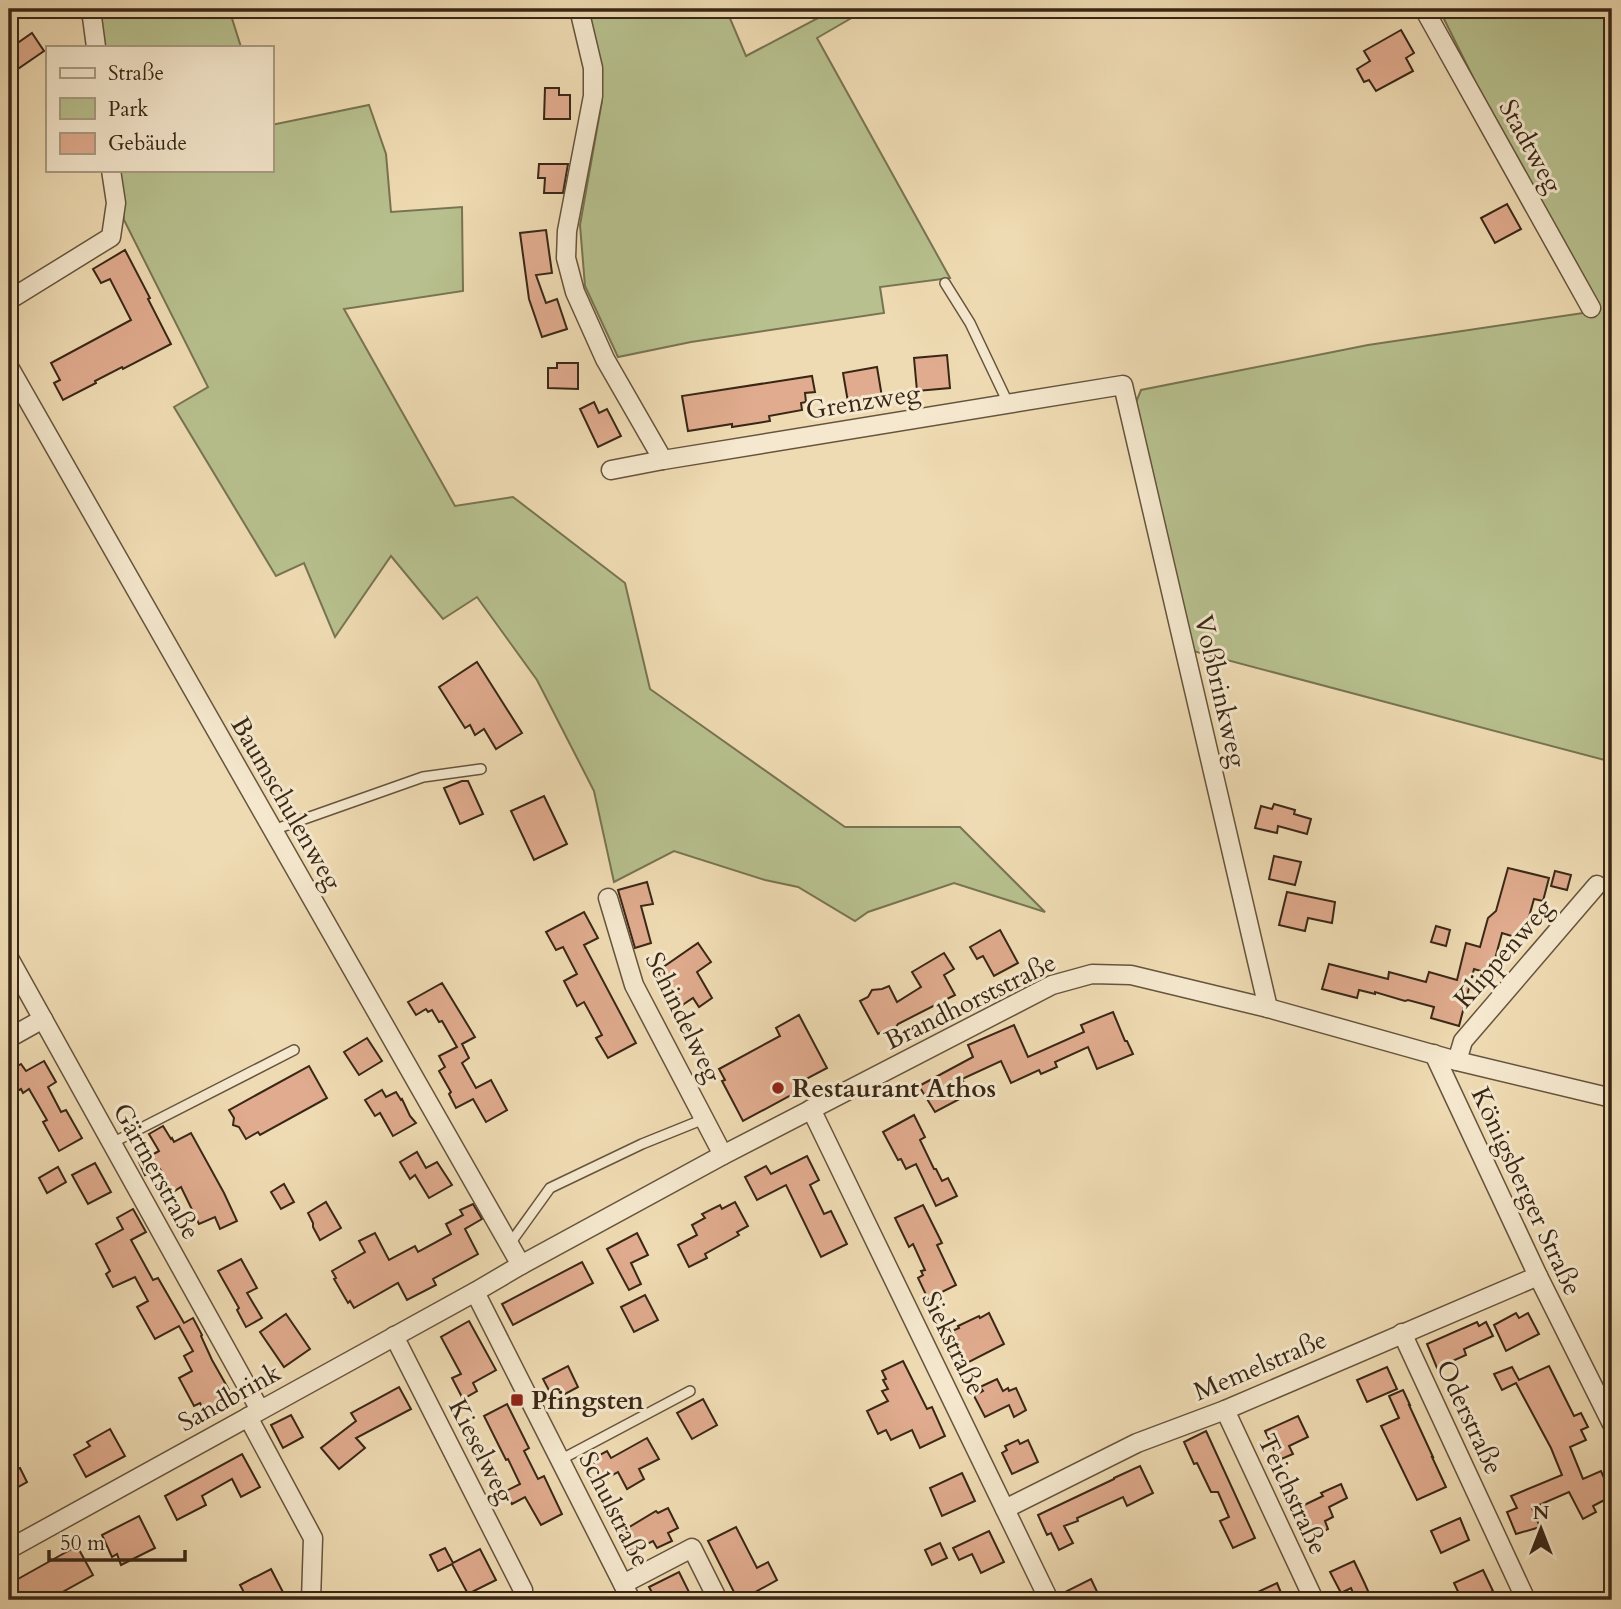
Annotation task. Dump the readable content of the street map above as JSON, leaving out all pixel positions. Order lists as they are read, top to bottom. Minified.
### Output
{"streets":{"street":["Stadtweg","Grenzweg","Voßbrinkweg","Baumschulenweg","Klippenweg","Brandhorststraße","Schindelweg","Gärtnerstraße","Königsberger Straße","Siekstraße","Memelstraße","Sandbrink","Oderstraße","Kieselweg","Teichstraße","Schulstraße"]},"crossings":[["Grenzweg","Voßbrinkweg"],["Voßbrinkweg","Brandhorststraße"],["Baumschulenweg","Brandhorststraße"],["Klippenweg","Brandhorststraße"],["Brandhorststraße","Schindelweg"],["Brandhorststraße","Königsberger Straße"],["Brandhorststraße","Siekstraße"],["Brandhorststraße","Sandbrink"],["Brandhorststraße","Schulstraße"],["Gärtnerstraße","Sandbrink"],["Königsberger Straße","Memelstraße"],["Siekstraße","Memelstraße"],["Memelstraße","Oderstraße"],["Memelstraße","Teichstraße"],["Sandbrink","Kieselweg"],["Sandbrink","Schulstraße"]],"places":{"other":["Restaurant Athos"],"transit":["Pfingsten"]},"legend":["Straße","Park","Gebäude"],"scale_bar":"50 m","north":"top"}
